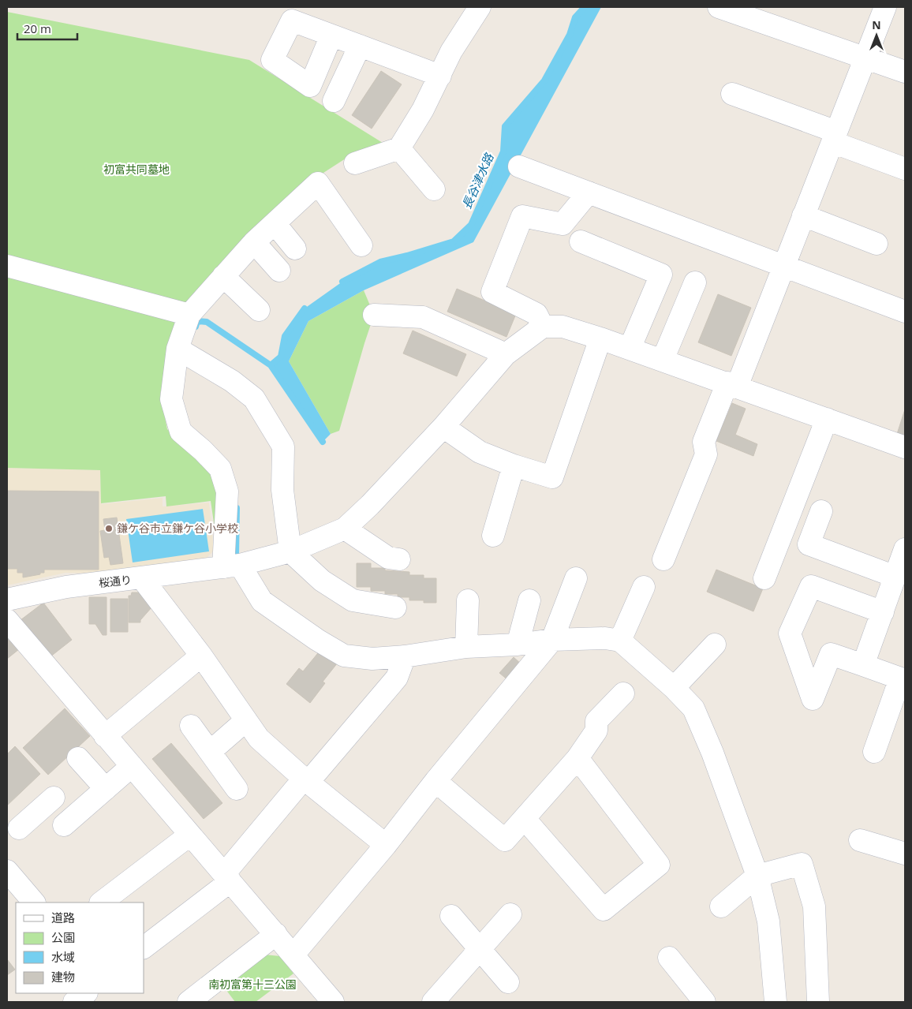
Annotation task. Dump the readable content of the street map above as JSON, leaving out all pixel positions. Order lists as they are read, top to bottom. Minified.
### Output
{"streets":{"street":["桜通り"]},"water":["長谷津水路"],"parks":["初富共同墓地","南初富第十三公園"],"places":["鎌ケ谷市立鎌ケ谷小学校"],"legend":["道路","公園","水域","建物"],"scale_bar":"20 m","north":"top"}
